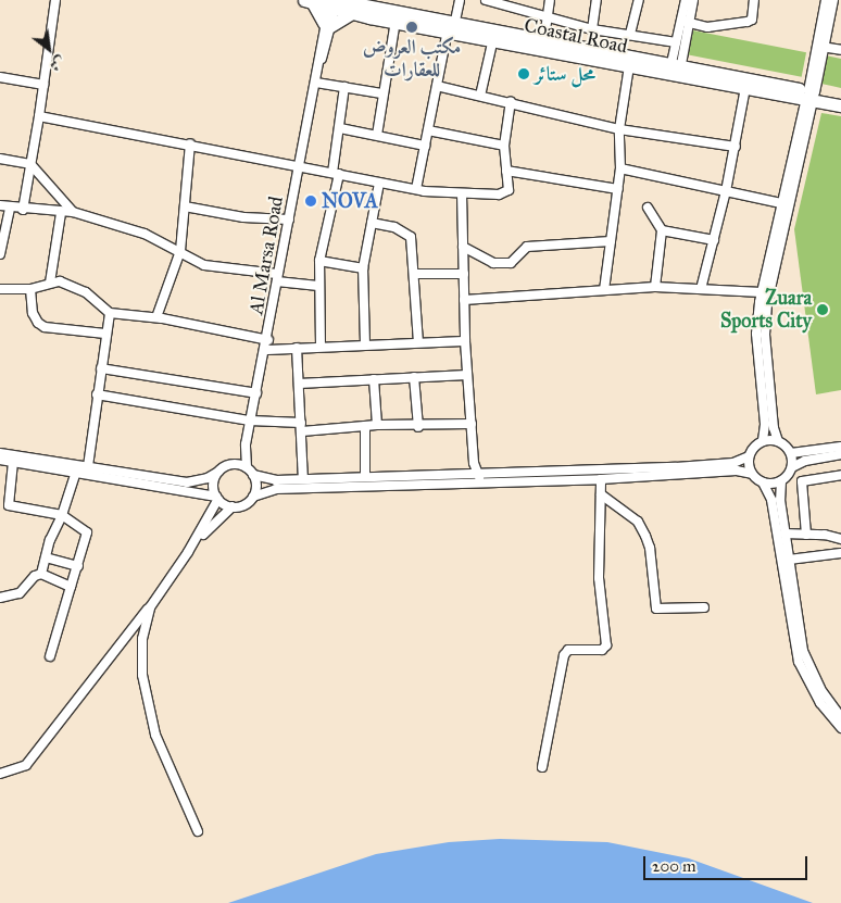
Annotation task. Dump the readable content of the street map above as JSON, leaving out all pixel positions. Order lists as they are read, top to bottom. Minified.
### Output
{"streets":{"highway":["Coastal Road"],"street":["Al Marsa Road"]},"crossings":[["Coastal Road","Al Marsa Road"]],"places":["مكتب العروض للعقارات","محل ستائر","NOVA","Zuara Sports City"],"scale_bar":"200 m","north":"bottom right"}
